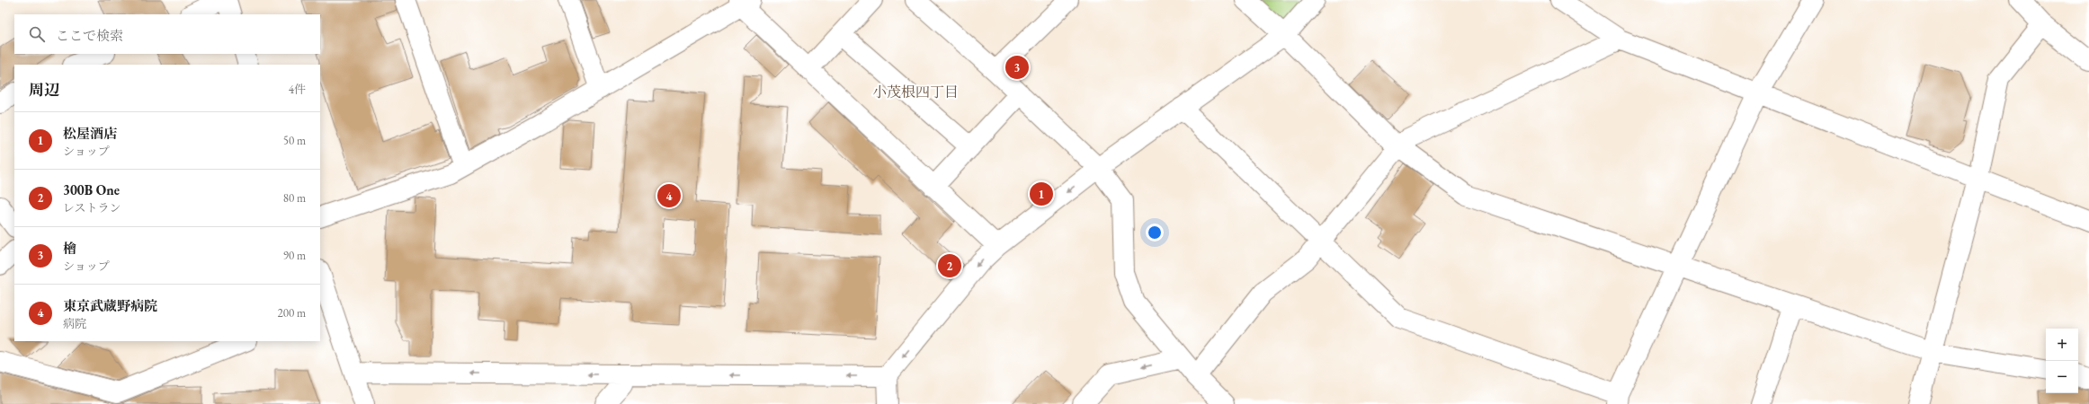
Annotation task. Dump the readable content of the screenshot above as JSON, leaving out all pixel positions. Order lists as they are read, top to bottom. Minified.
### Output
{"districts":["小茂根四丁目"],"page":{"search":"ここで検索","pins":["3","1","4","2"],"heading":["周辺","4件"],"list":[{"mark":"1","name":"松屋酒店","note":"ショップ","value":"50 m"},{"mark":"2","name":"300B One","note":"レストラン","value":"80 m"},{"mark":"3","name":"檜","note":"ショップ","value":"90 m"},{"mark":"4","name":"東京武蔵野病院","note":"病院","value":"200 m"}],"map_buttons":["+","−"]}}
